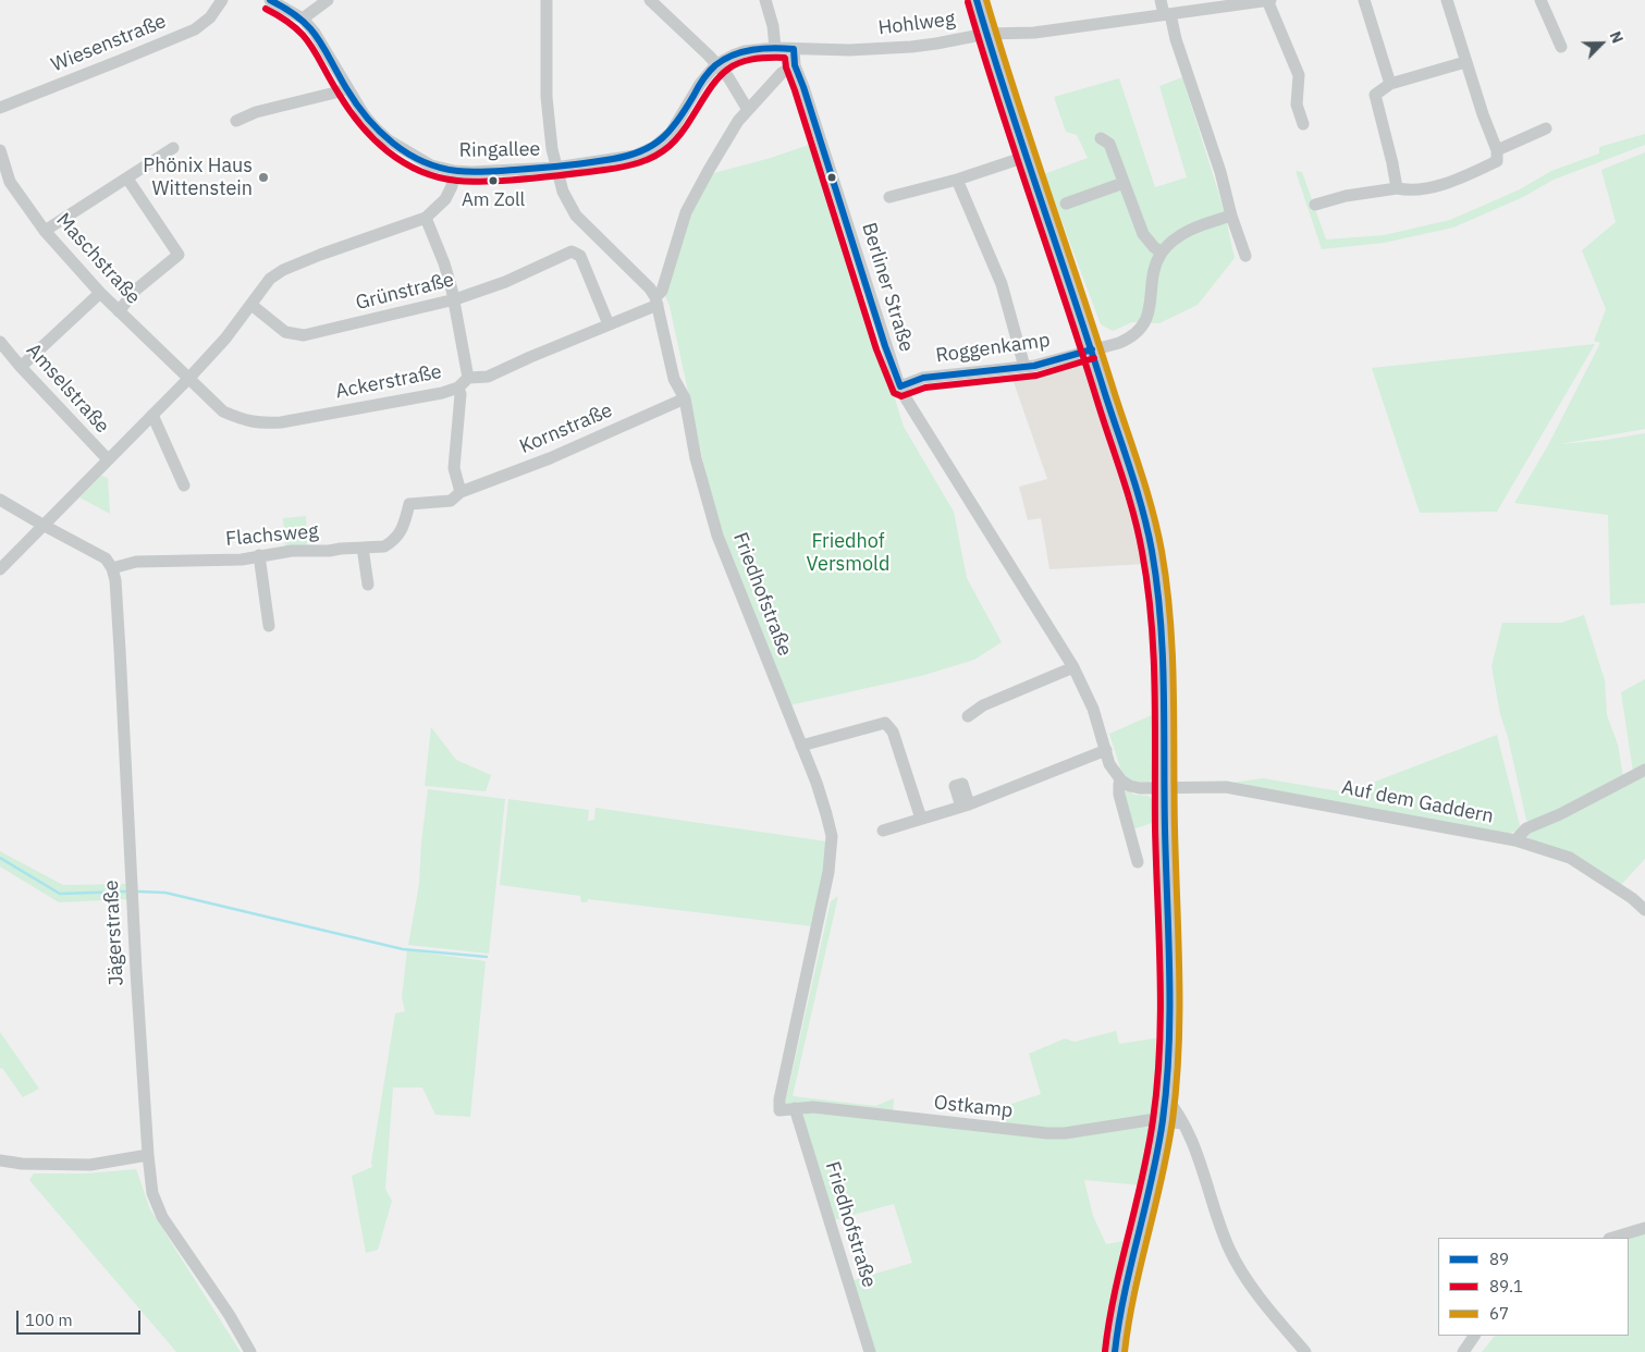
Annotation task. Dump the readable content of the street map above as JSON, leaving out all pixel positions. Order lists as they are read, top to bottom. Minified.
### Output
{"streets":{"street":["Hohlweg","Wiesenstraße","Ringallee","Maschstraße","Berliner Straße","Grünstraße","Roggenkamp","Ackerstraße","Amselstraße","Kornstraße","Flachsweg","Friedhofstraße","Auf dem Gaddern","Jägerstraße","Ostkamp"]},"crossings":[["Hohlweg","Berliner Straße"],["Maschstraße","Ackerstraße"],["Berliner Straße","Roggenkamp"],["Grünstraße","Ackerstraße"],["Ackerstraße","Friedhofstraße"],["Kornstraße","Flachsweg"],["Kornstraße","Friedhofstraße"],["Flachsweg","Jägerstraße"],["Friedhofstraße","Ostkamp"]],"parks":["Friedhof Versmold"],"places":["Phönix Haus Wittenstein","Am Zoll"],"lines":["transit line 89","transit line 67","transit line 89.1"],"legend":["89","89.1","67"],"scale_bar":"100 m","north":"top right"}
